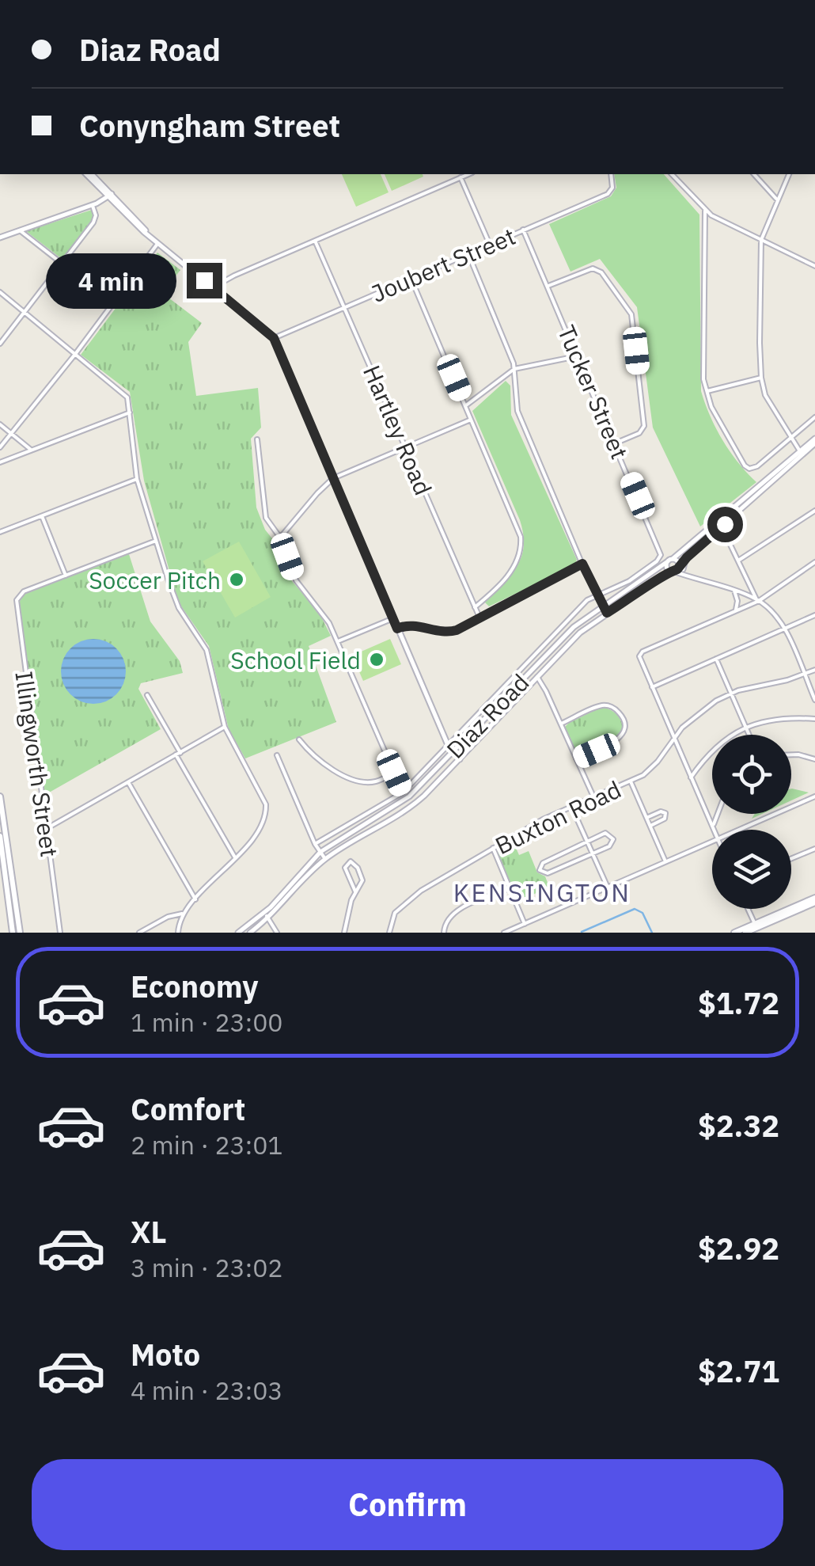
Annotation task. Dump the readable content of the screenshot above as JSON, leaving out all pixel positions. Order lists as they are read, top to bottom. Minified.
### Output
{"streets":{"street":["Joubert Street","Tucker Street","Hartley Road","Diaz Road","Illingworth Street","Buxton Road"]},"crossings":[["Joubert Street","Tucker Street"],["Joubert Street","Hartley Road"],["Tucker Street","Diaz Road"]],"districts":["KENSINGTON"],"places":["Soccer Pitch","School Field"],"page":{"banner":["Diaz Road","Conyngham Street"],"bubble":"4 min","list":[{"name":"Economy","note":"1 min · 23:00","value":"$1.72"},{"name":"Comfort","note":"2 min · 23:01","value":"$2.32"},{"name":"XL","note":"3 min · 23:02","value":"$2.92"},{"name":"Moto","note":"4 min · 23:03","value":"$2.71"}],"buttons":"Confirm"}}
